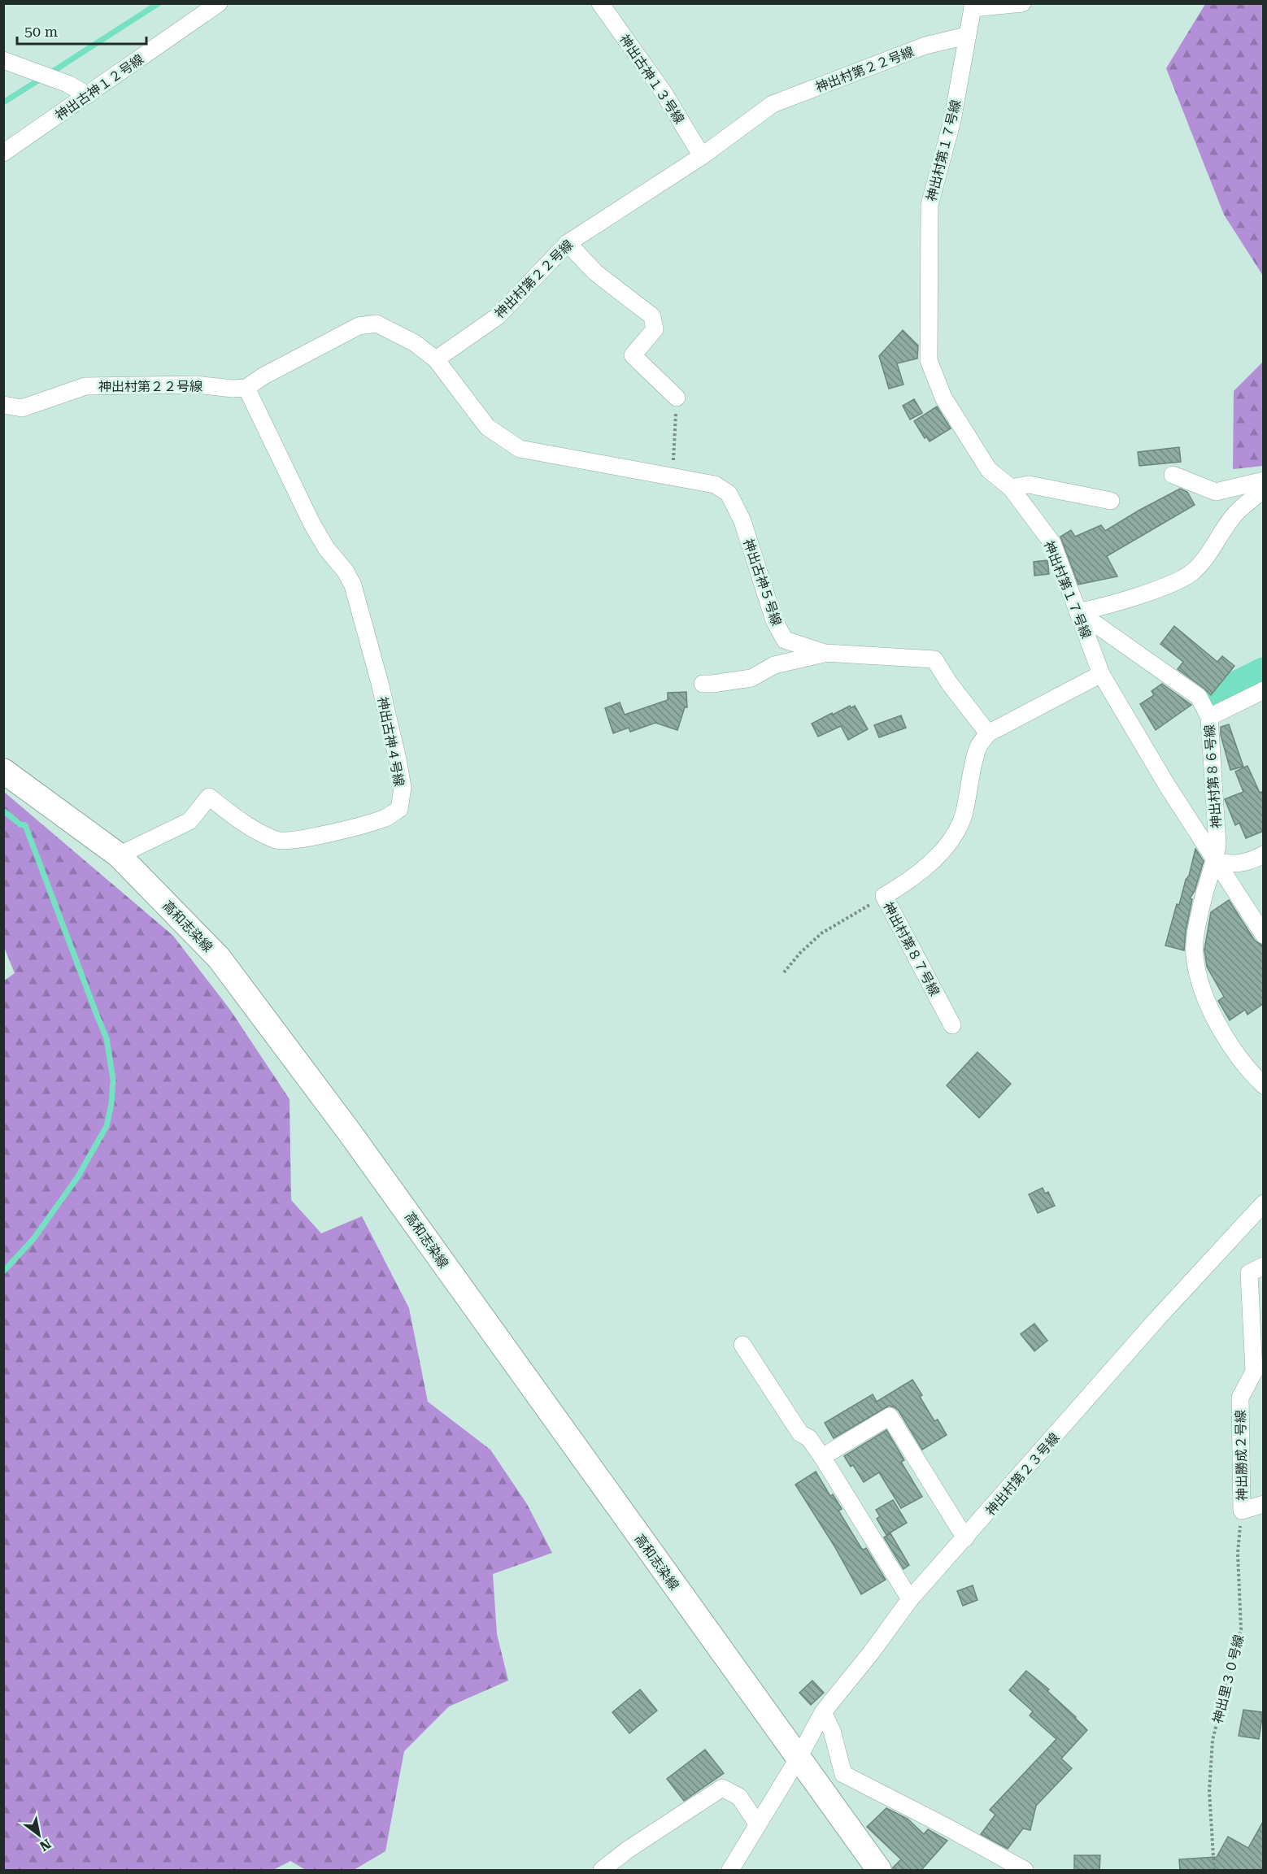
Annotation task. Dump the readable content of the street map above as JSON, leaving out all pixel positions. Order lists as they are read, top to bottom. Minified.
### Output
{"streets":{"street":["神出村第２２号線","神出古神１３号線","神出古神１２号線","神出村第１７号線","神出古神５号線","神出古神４号線","神出村第８６号線","高和志染線","神出村第８７号線","神出勝成２号線","神出村第２３号線"],"path":["神出里３０号線"]},"crossings":[["神出村第２２号線","神出古神１３号線"],["神出村第２２号線","神出村第１７号線"],["神出村第２２号線","神出古神５号線"],["神出村第２２号線","神出古神４号線"],["神出村第１７号線","神出村第８６号線"],["神出古神５号線","神出村第８７号線"],["神出古神４号線","高和志染線"],["高和志染線","神出村第２３号線"],["神出勝成２号線","神出里３０号線"]],"scale_bar":"50 m","north":"bottom right"}
